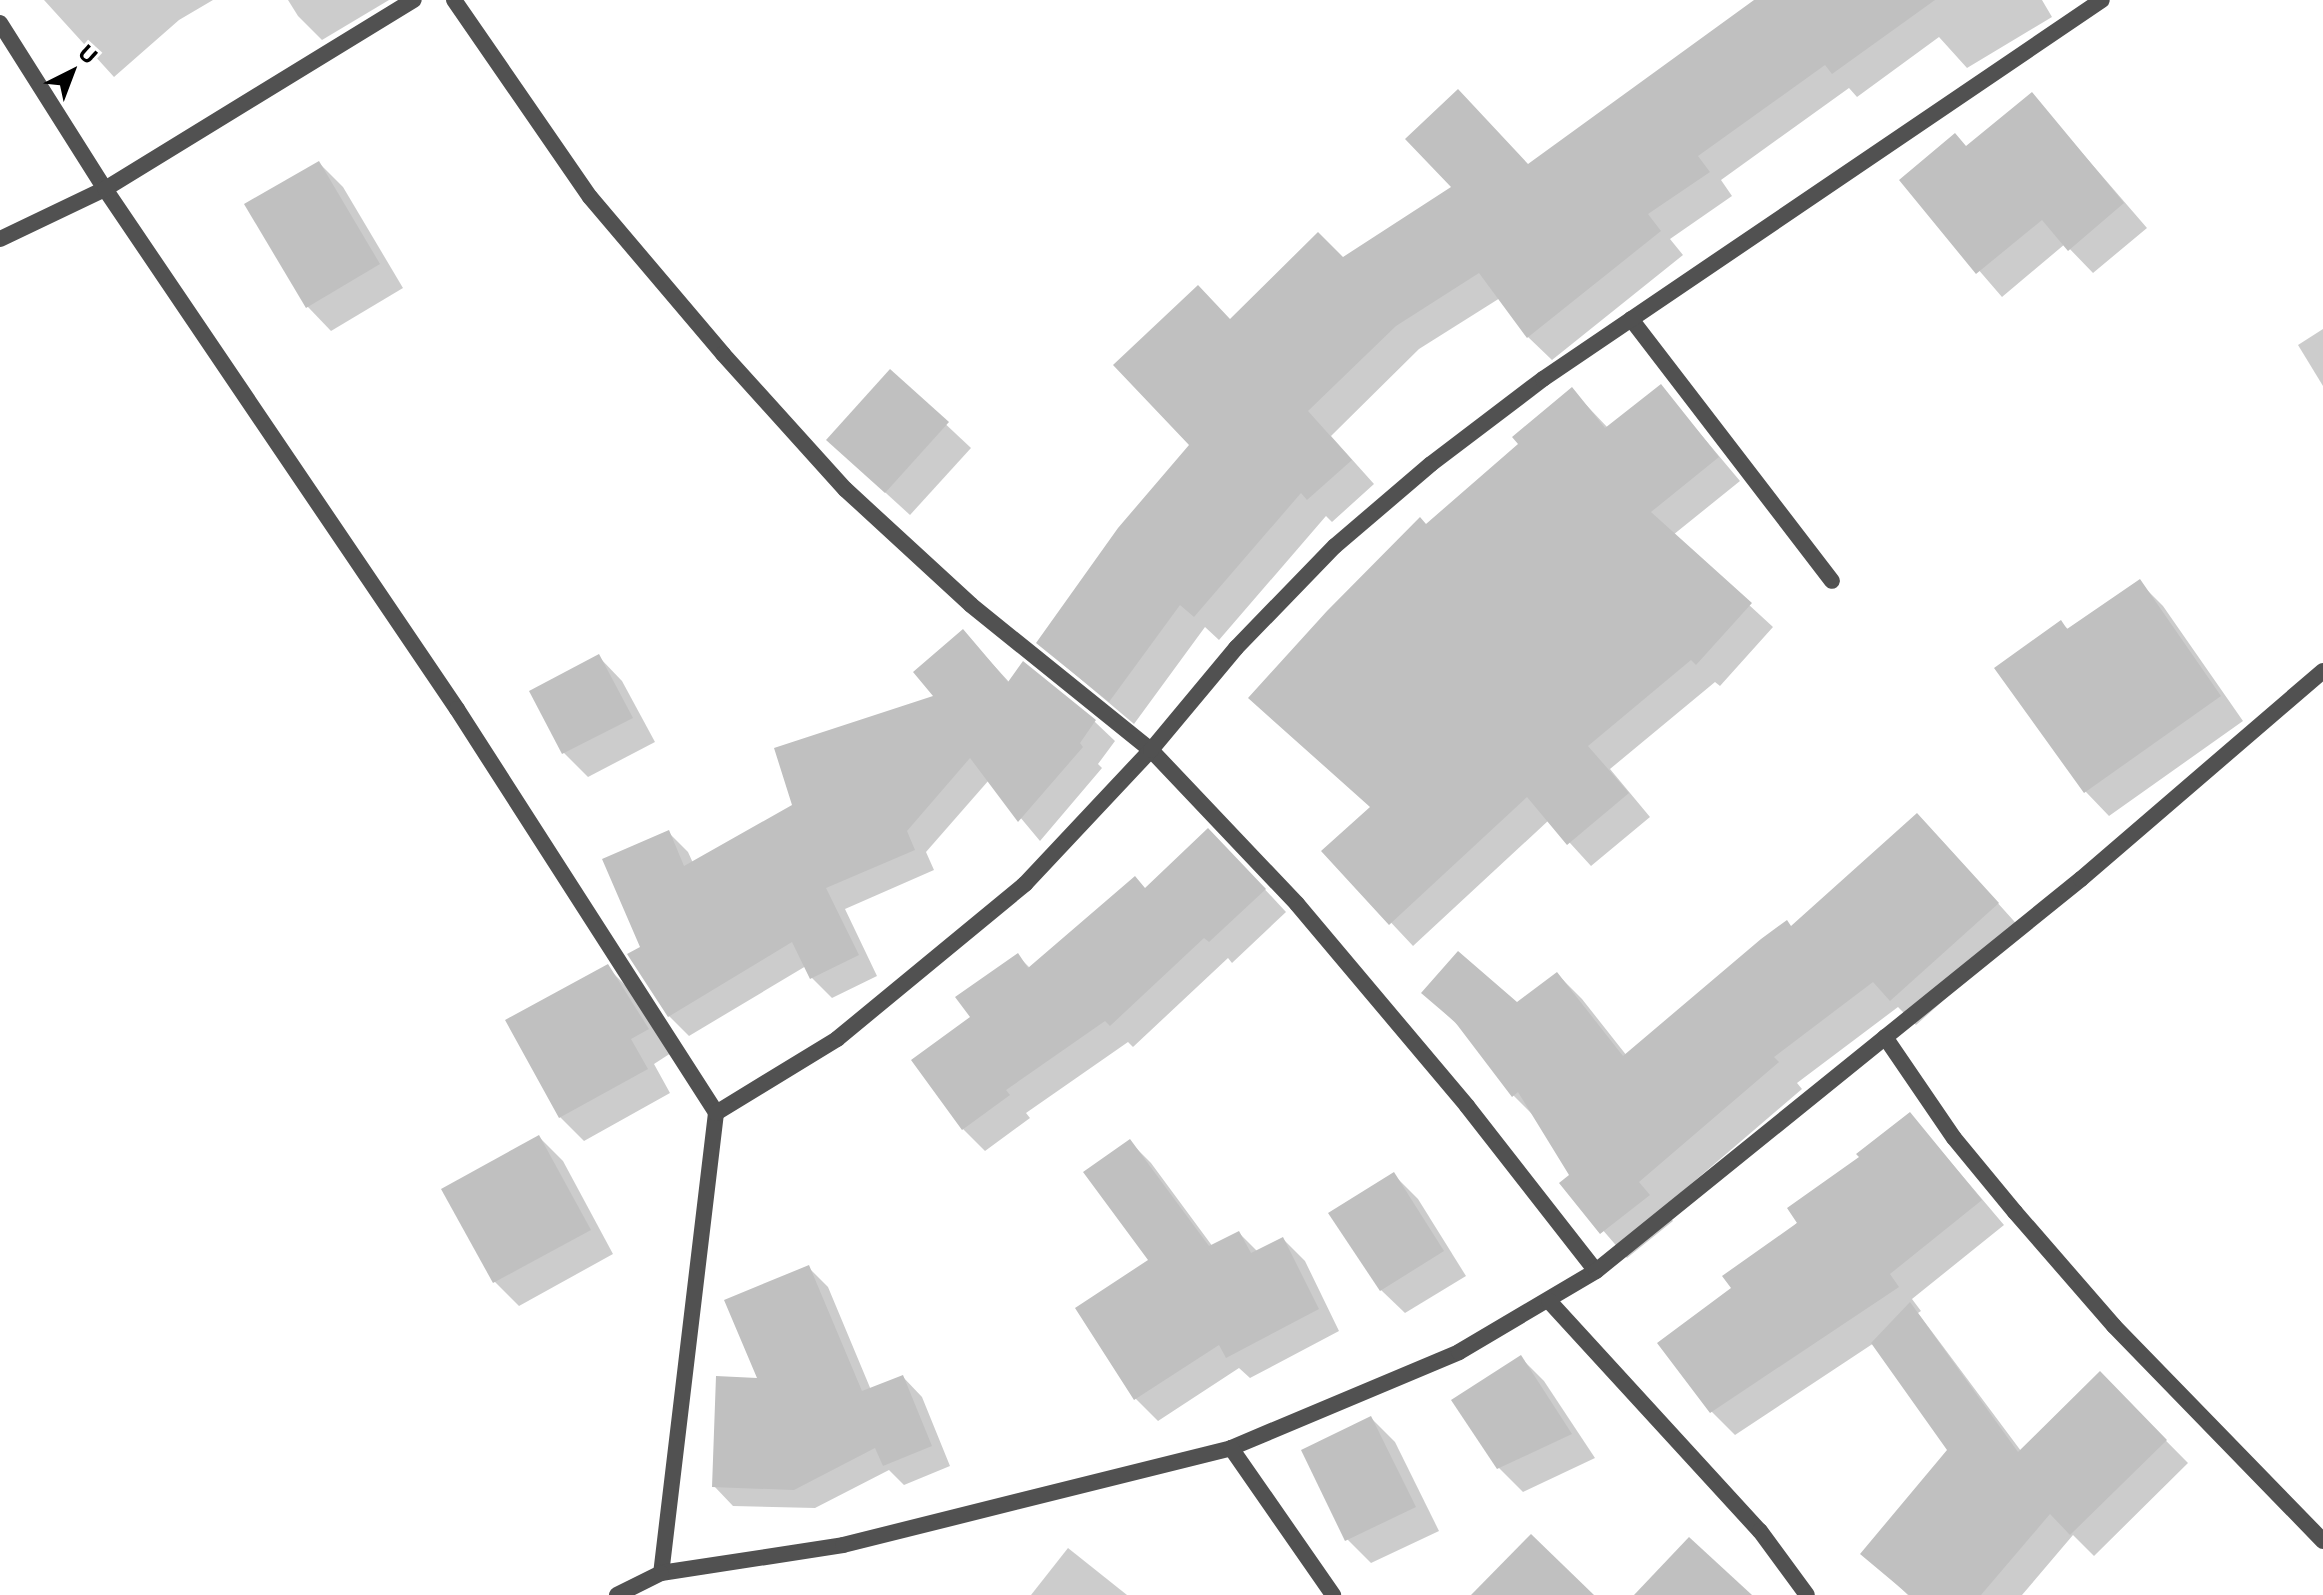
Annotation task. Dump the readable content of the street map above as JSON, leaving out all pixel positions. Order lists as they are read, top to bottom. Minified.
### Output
{"north":"top right"}
